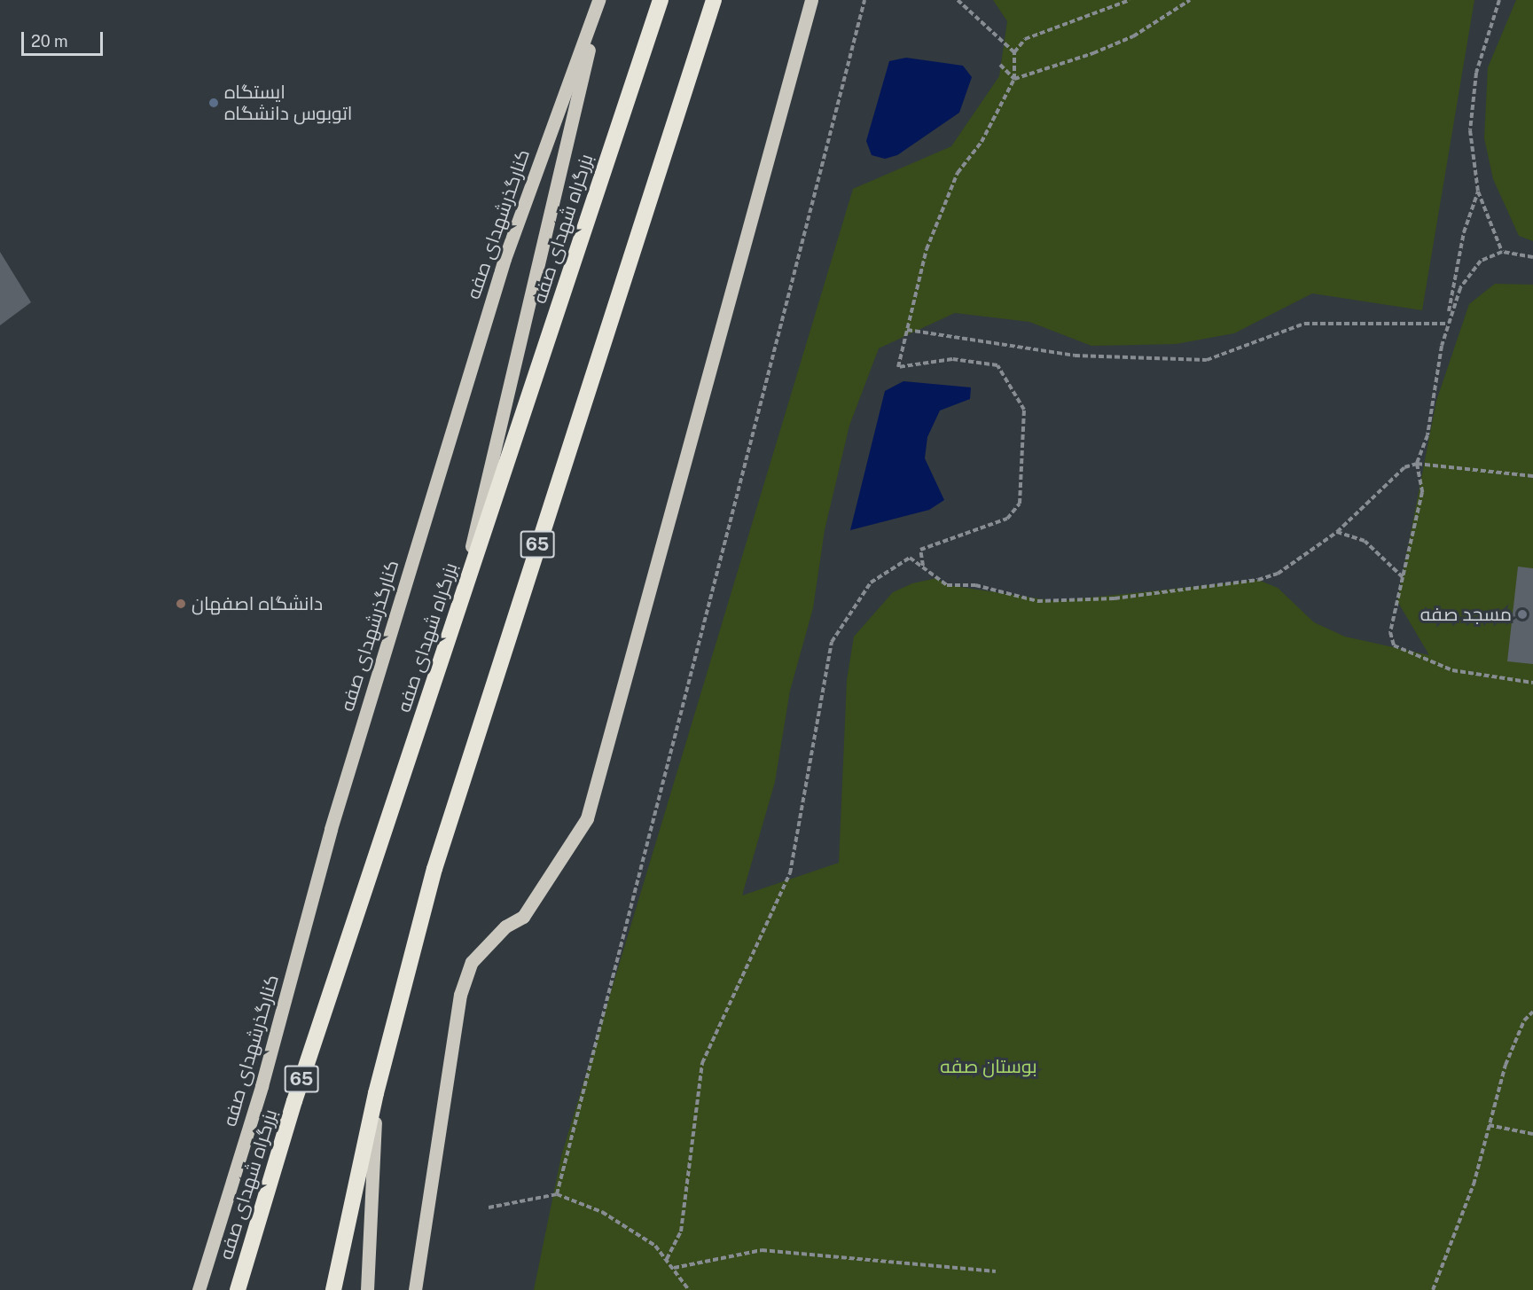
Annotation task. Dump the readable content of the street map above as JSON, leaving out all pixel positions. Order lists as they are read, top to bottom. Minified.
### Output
{"streets":{"highway":["بزرگراه شهدای صفه","65"],"main road":["کنارگذرشهدای صفه"]},"parks":["بوستان صفه"],"places":["ایستگاه اتوبوس دانشگاه","دانشگاه اصفهان","مسجد صفه"],"scale_bar":"20 m"}
